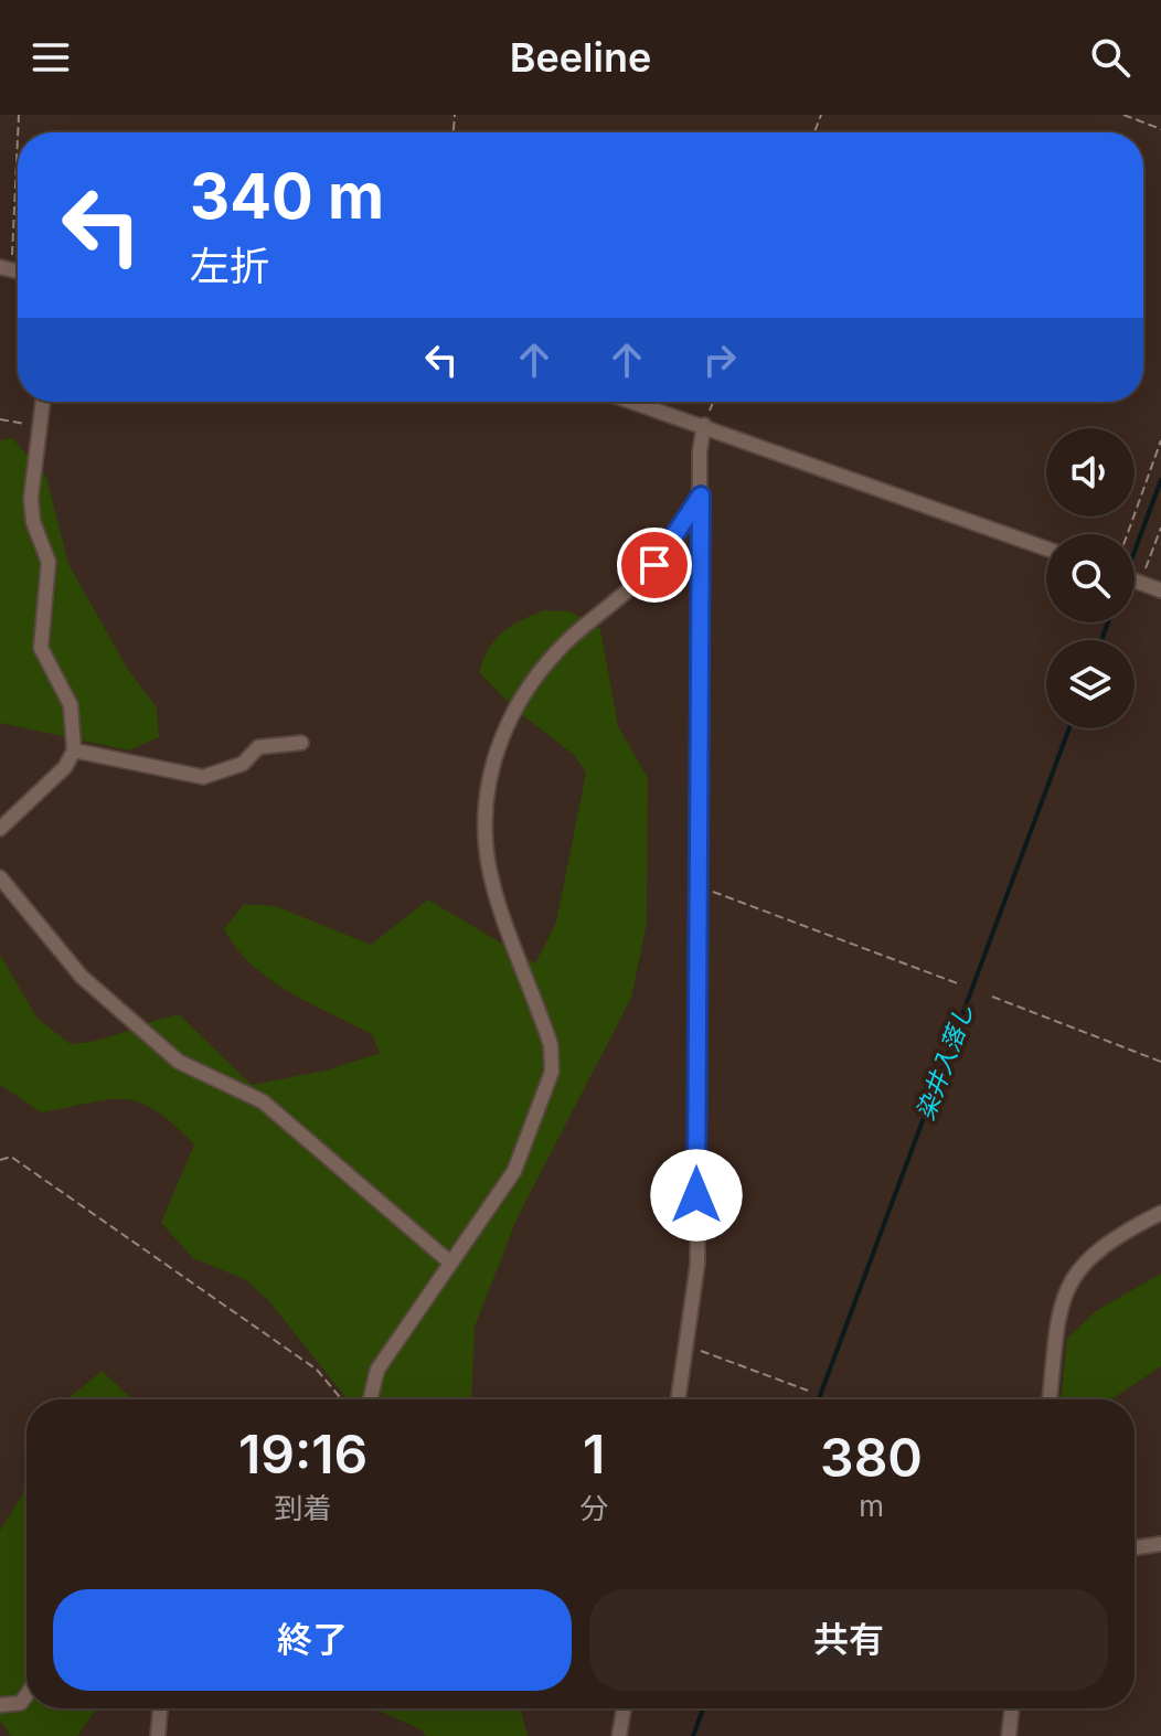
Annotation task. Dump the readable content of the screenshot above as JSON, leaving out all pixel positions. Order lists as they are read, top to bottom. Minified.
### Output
{"water":["染井入落し"],"page":{"header":"Beeline","turn":["340 m","左折"],"eta":["19:16","到着","1","分","380","m"],"buttons":["終了","共有"]}}
